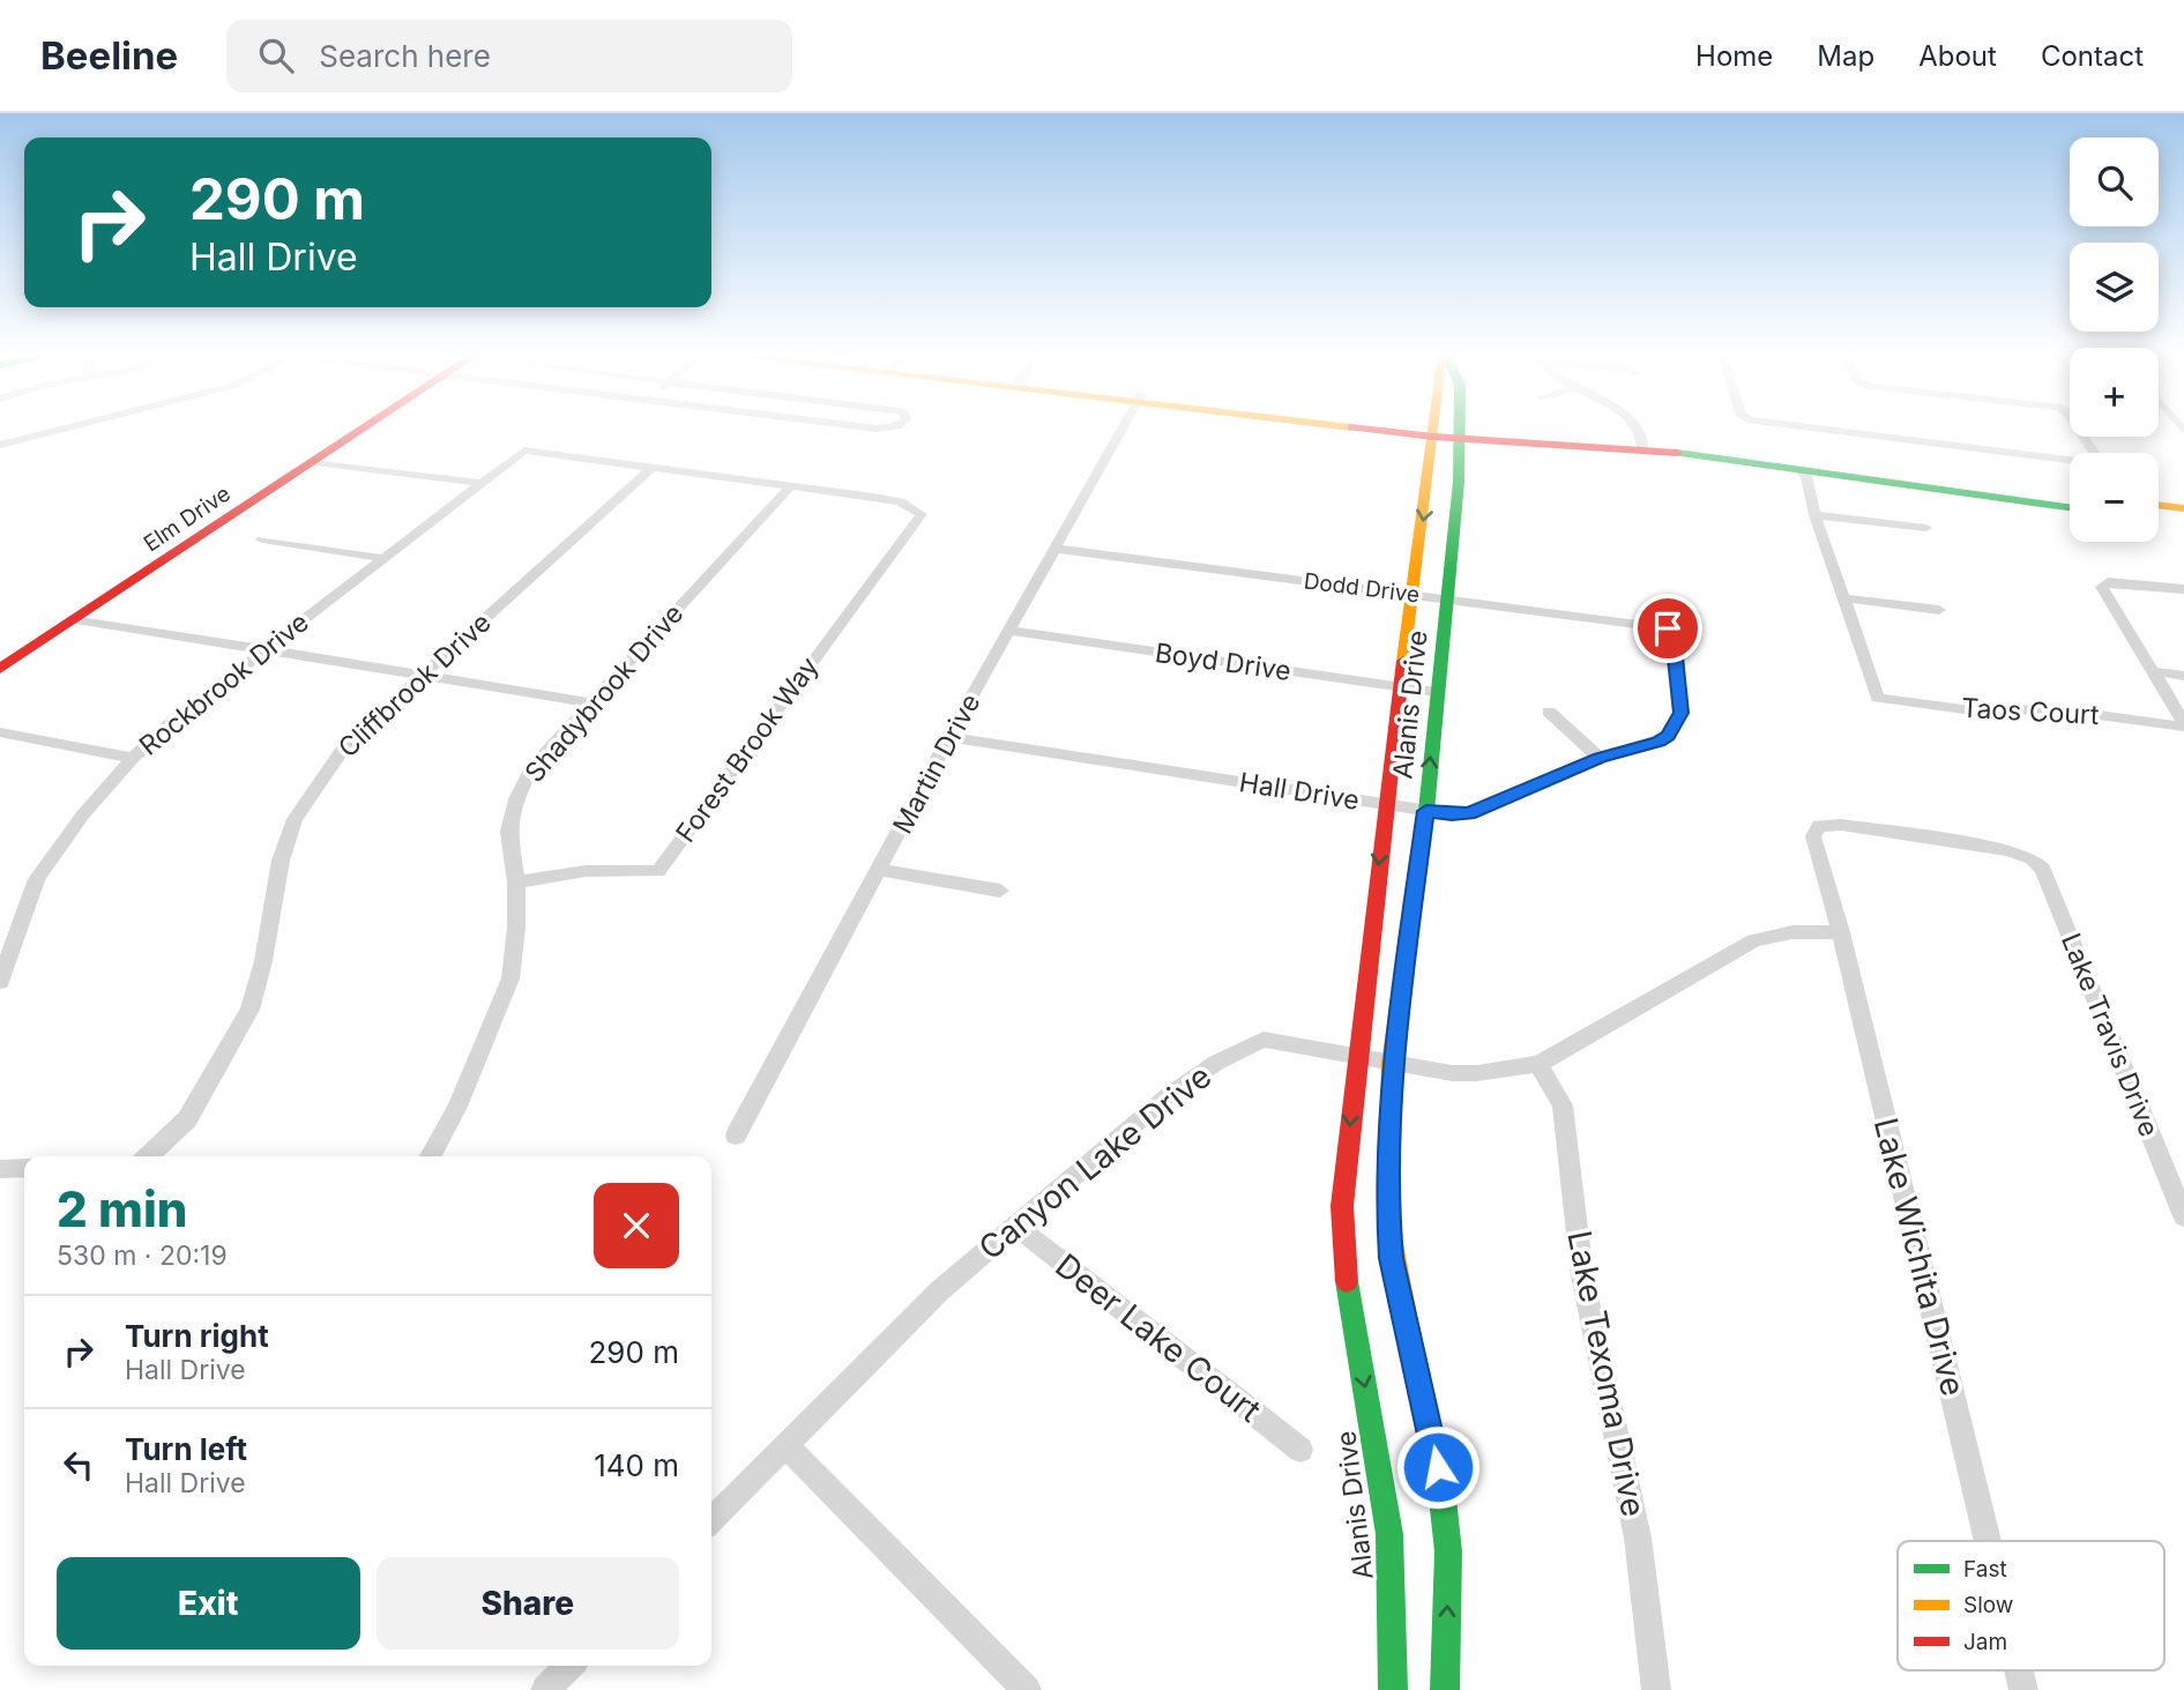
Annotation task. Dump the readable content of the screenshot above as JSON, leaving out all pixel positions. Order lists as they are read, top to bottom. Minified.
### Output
{"streets":{"main road":["Elm Drive","Alanis Drive"],"street":["Dodd Drive","Boyd Drive","Rockbrook Drive","Cliffbrook Drive","Shadybrook Drive","Taos Court","Forest Brook Way","Martin Drive","Hall Drive","Lake Travis Drive","Canyon Lake Drive","Lake Wichita Drive","Deer Lake Court","Lake Texoma Drive"]},"crossings":[["Dodd Drive","Alanis Drive"],["Dodd Drive","Martin Drive"],["Dodd Drive","Hall Drive"],["Boyd Drive","Alanis Drive"],["Boyd Drive","Martin Drive"],["Rockbrook Drive","Cliffbrook Drive"],["Shadybrook Drive","Forest Brook Way"],["Alanis Drive","Hall Drive"],["Alanis Drive","Canyon Lake Drive"],["Martin Drive","Hall Drive"],["Lake Travis Drive","Lake Wichita Drive"],["Canyon Lake Drive","Lake Wichita Drive"],["Canyon Lake Drive","Deer Lake Court"],["Canyon Lake Drive","Lake Texoma Drive"]],"legend":["Fast","Slow","Jam"],"page":{"header":"Beeline","search":"Search here","nav":["Home","Map","About","Contact"],"map_buttons":["+","−"],"turn":["290 m","Hall Drive"],"heading":["2 min","530 m · 20:19"],"list":[{"name":"Turn right","note":"Hall Drive","value":"290 m"},{"name":"Turn left","note":"Hall Drive","value":"140 m"}],"buttons":["Exit","Share"]}}
